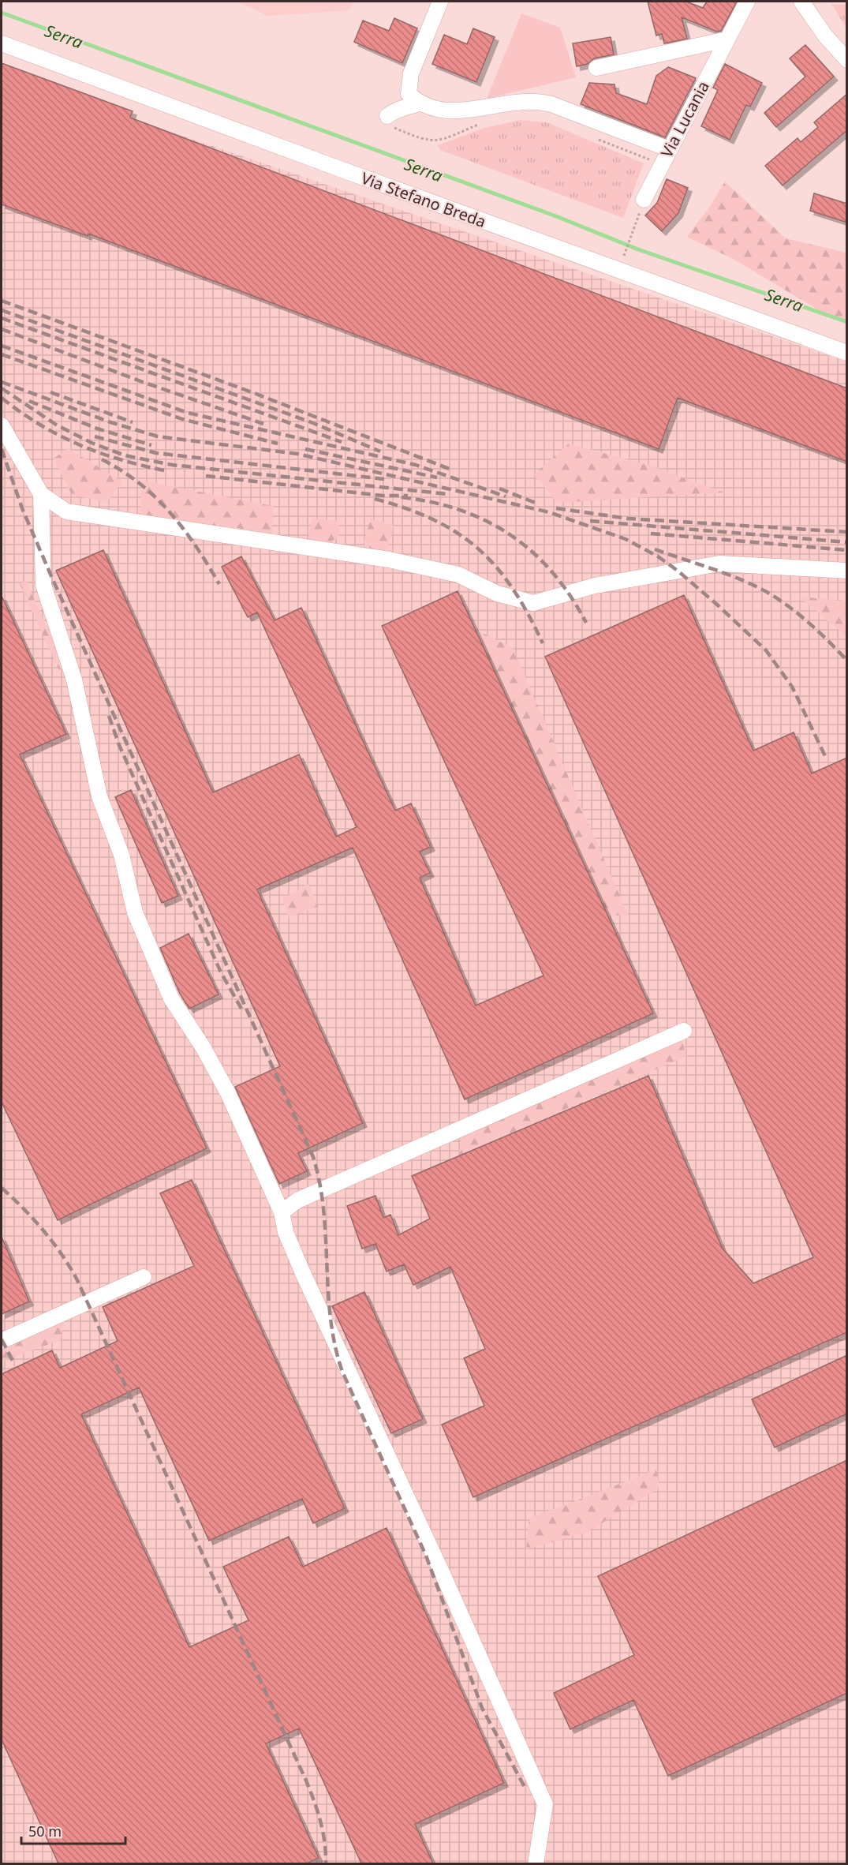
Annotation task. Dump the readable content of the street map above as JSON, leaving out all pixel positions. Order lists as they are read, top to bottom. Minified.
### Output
{"streets":{"street":["Via Lucania","Via Stefano Breda"]},"water":["Serra"],"scale_bar":"50 m"}
